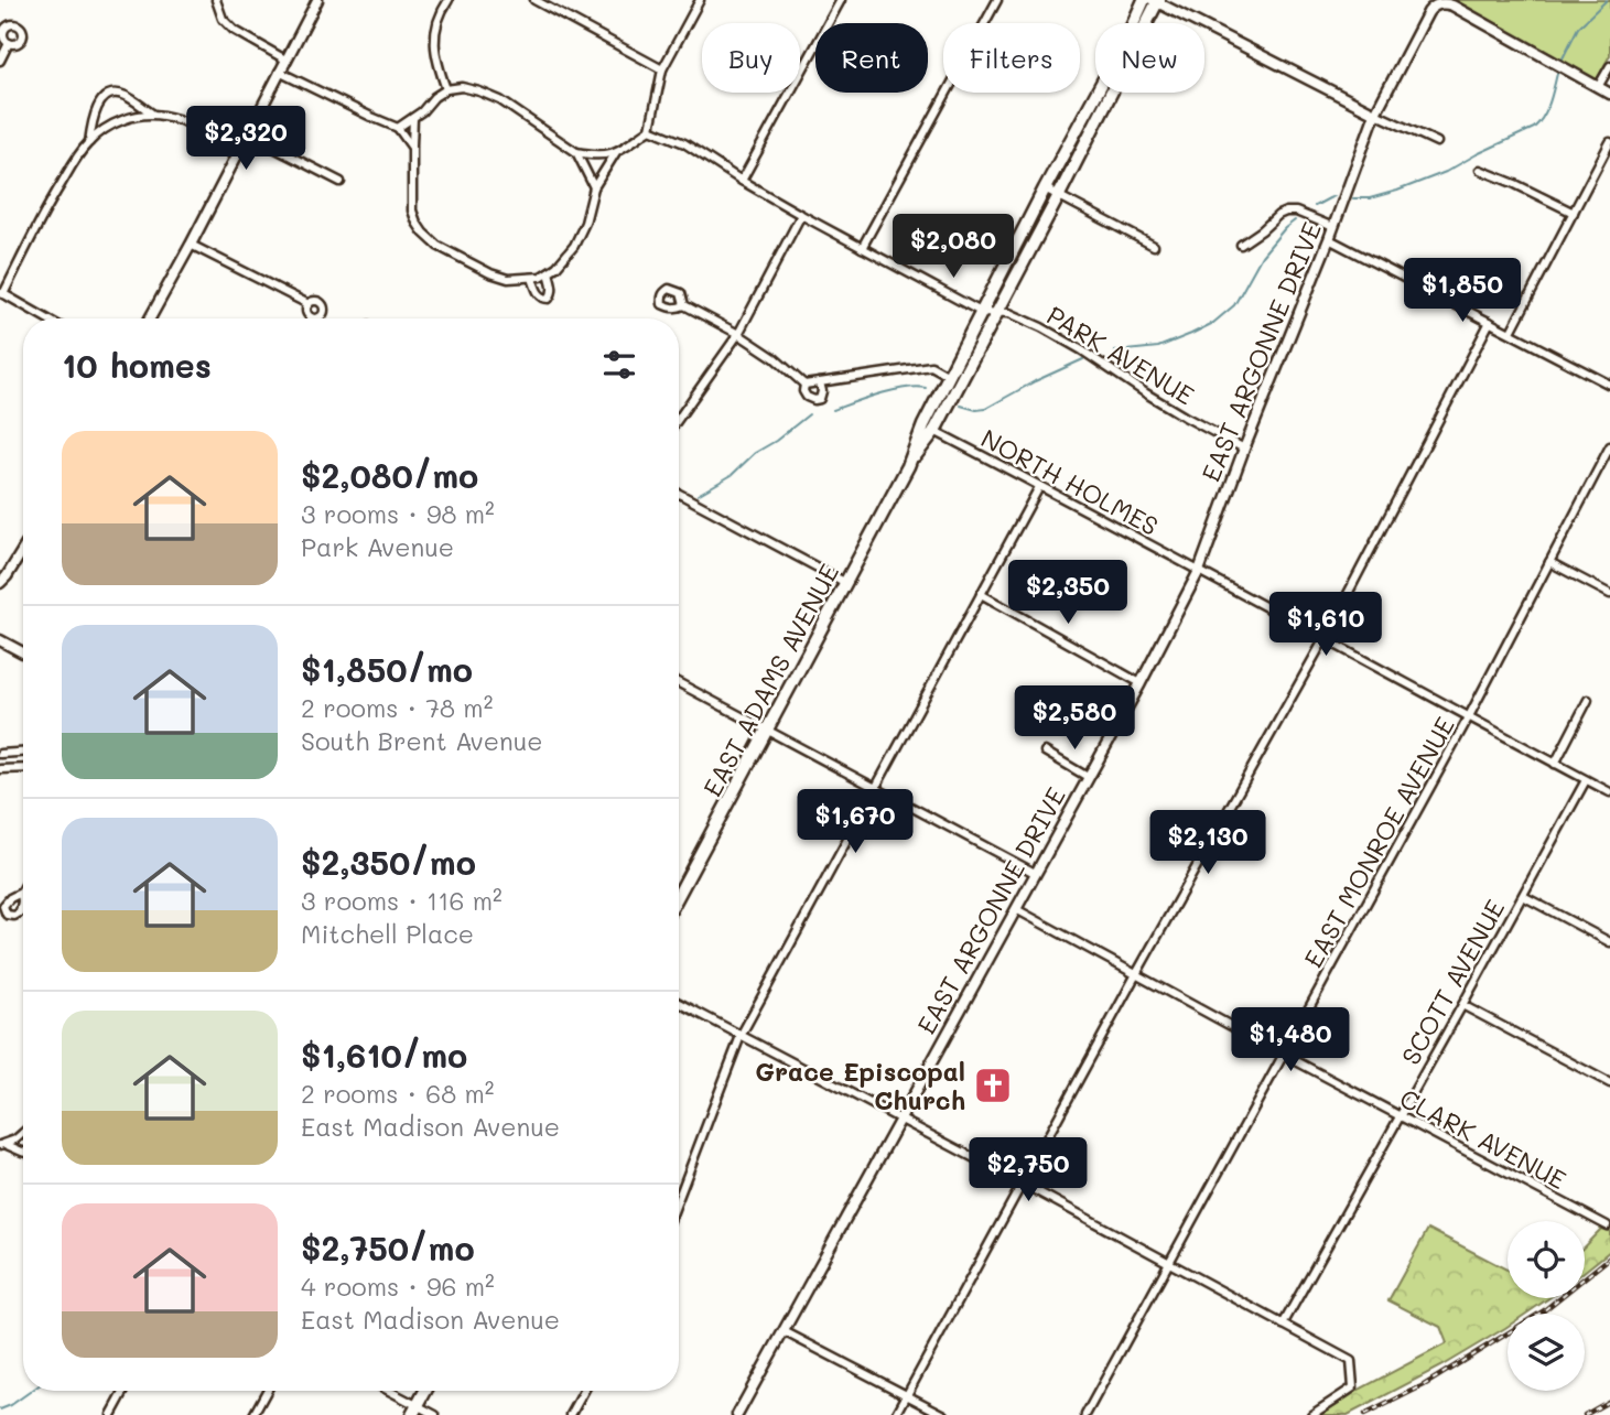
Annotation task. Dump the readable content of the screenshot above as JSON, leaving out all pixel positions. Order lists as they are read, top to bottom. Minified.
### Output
{"streets":{"main road":["EAST ADAMS AVENUE"],"street":["EAST ARGONNE DRIVE","PARK AVENUE","NORTH HOLMES","EAST MONROE AVENUE","SCOTT AVENUE","CLARK AVENUE"]},"crossings":[["EAST ARGONNE DRIVE","PARK AVENUE"],["EAST ARGONNE DRIVE","NORTH HOLMES"],["EAST ARGONNE DRIVE","CLARK AVENUE"],["PARK AVENUE","EAST ADAMS AVENUE"],["NORTH HOLMES","EAST ADAMS AVENUE"],["NORTH HOLMES","EAST MONROE AVENUE"],["NORTH HOLMES","SCOTT AVENUE"],["EAST MONROE AVENUE","CLARK AVENUE"],["SCOTT AVENUE","CLARK AVENUE"]],"places":{"church":["Grace Episcopal Church"]},"page":{"chip":["Buy","Rent","Filters","New"],"price":["$2,320","$2,080","$1,850","$2,350","$1,610","$2,580","$1,670","$2,130","$1,480","$2,750"],"heading":"10 homes","list":[{"name":"$2,080/mo","note":"3 rooms · 98 m² · Park Avenue"},{"name":"$1,850/mo","note":"2 rooms · 78 m² · South Brent Avenue"},{"name":"$2,350/mo","note":"3 rooms · 116 m² · Mitchell Place"},{"name":"$1,610/mo","note":"2 rooms · 68 m² · East Madison Avenue"},{"name":"$2,750/mo","note":"4 rooms · 96 m² · East Madison Avenue"}]}}
